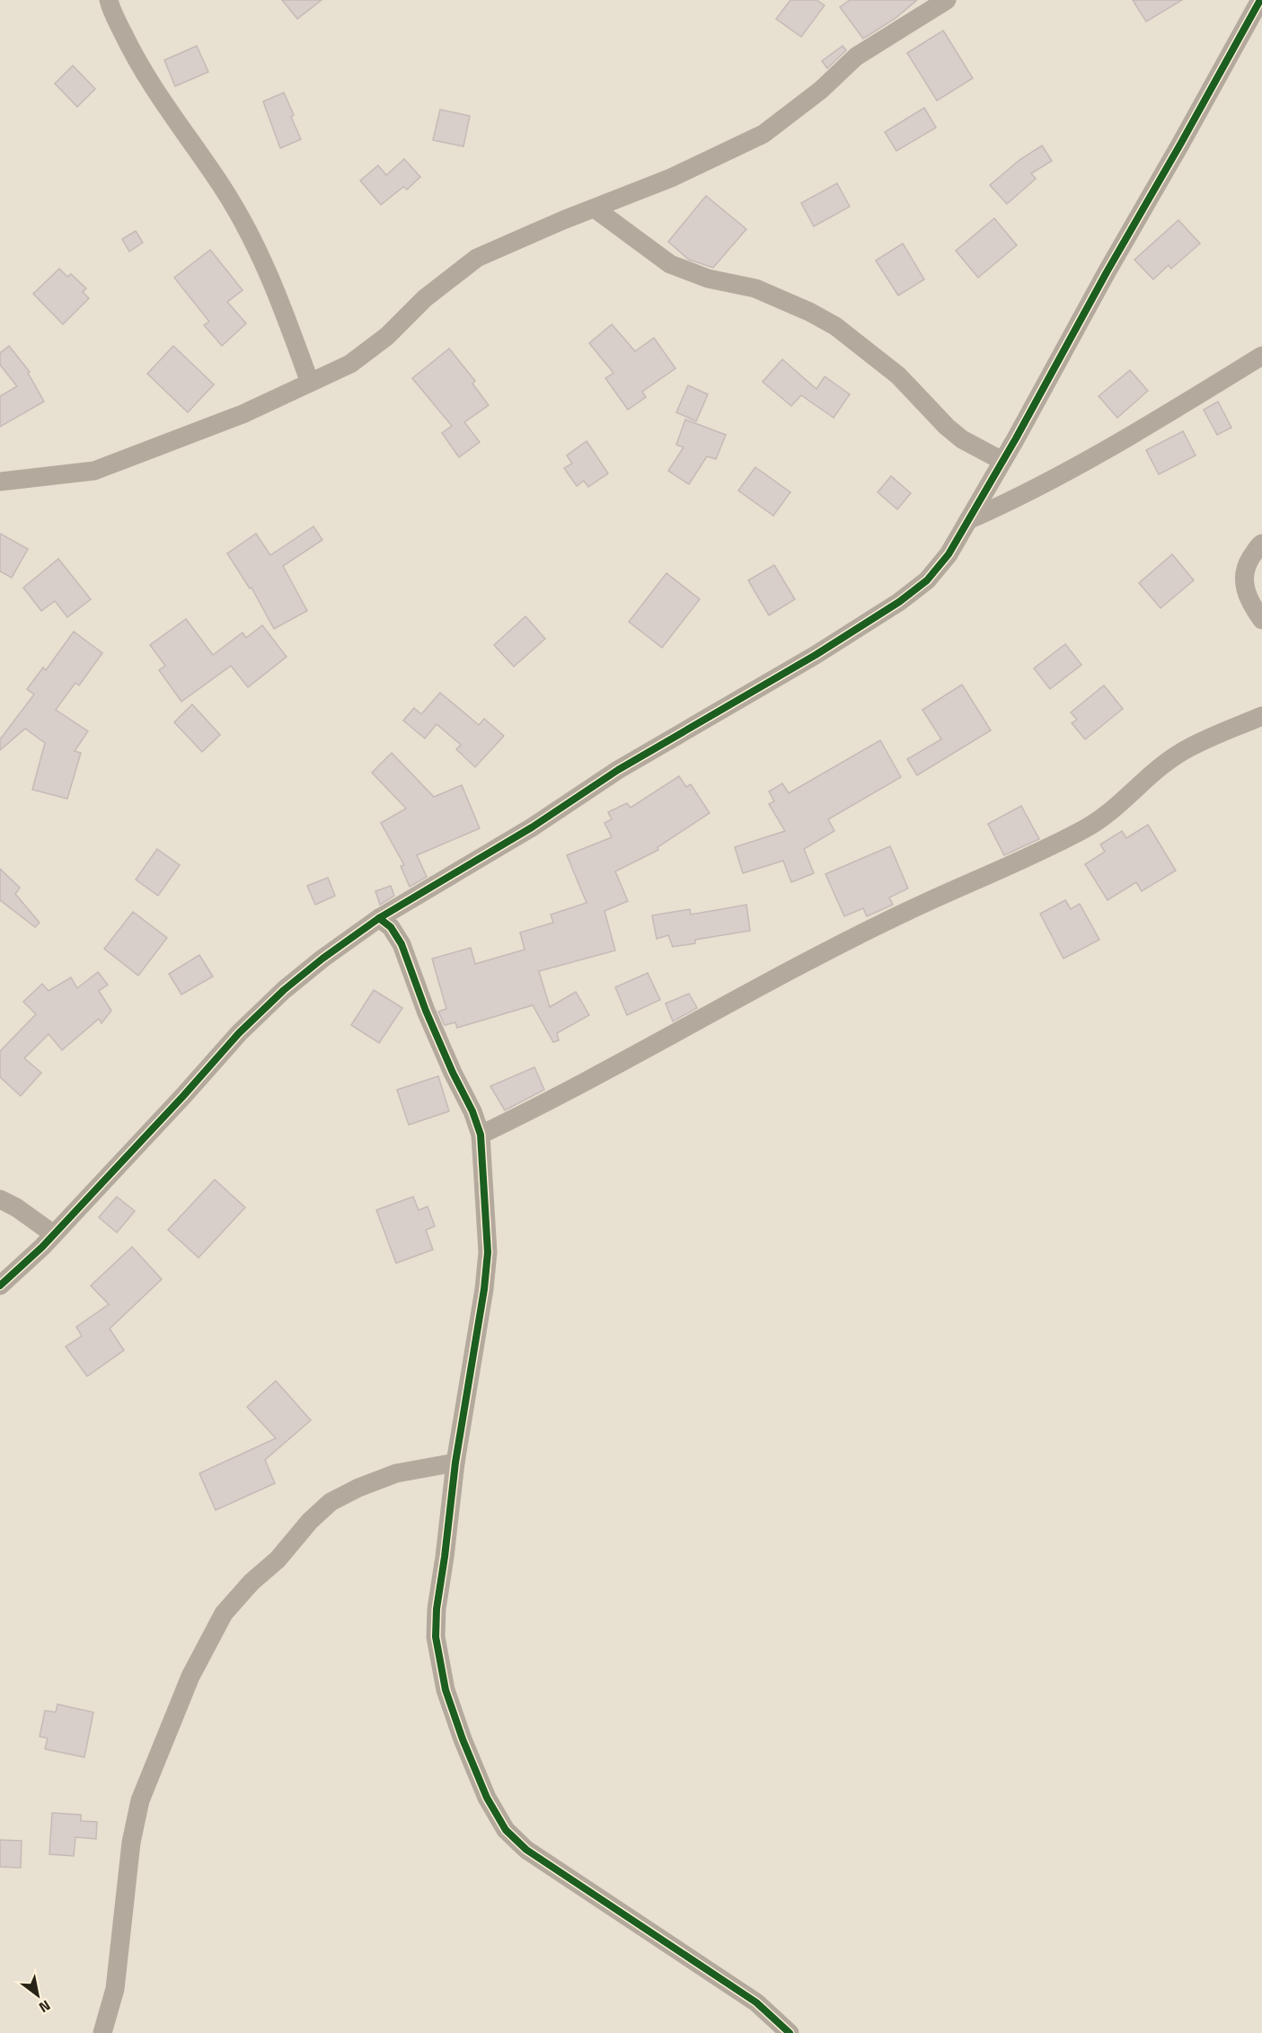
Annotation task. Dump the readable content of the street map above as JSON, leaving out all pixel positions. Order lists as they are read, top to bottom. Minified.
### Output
{"north":"bottom right"}
